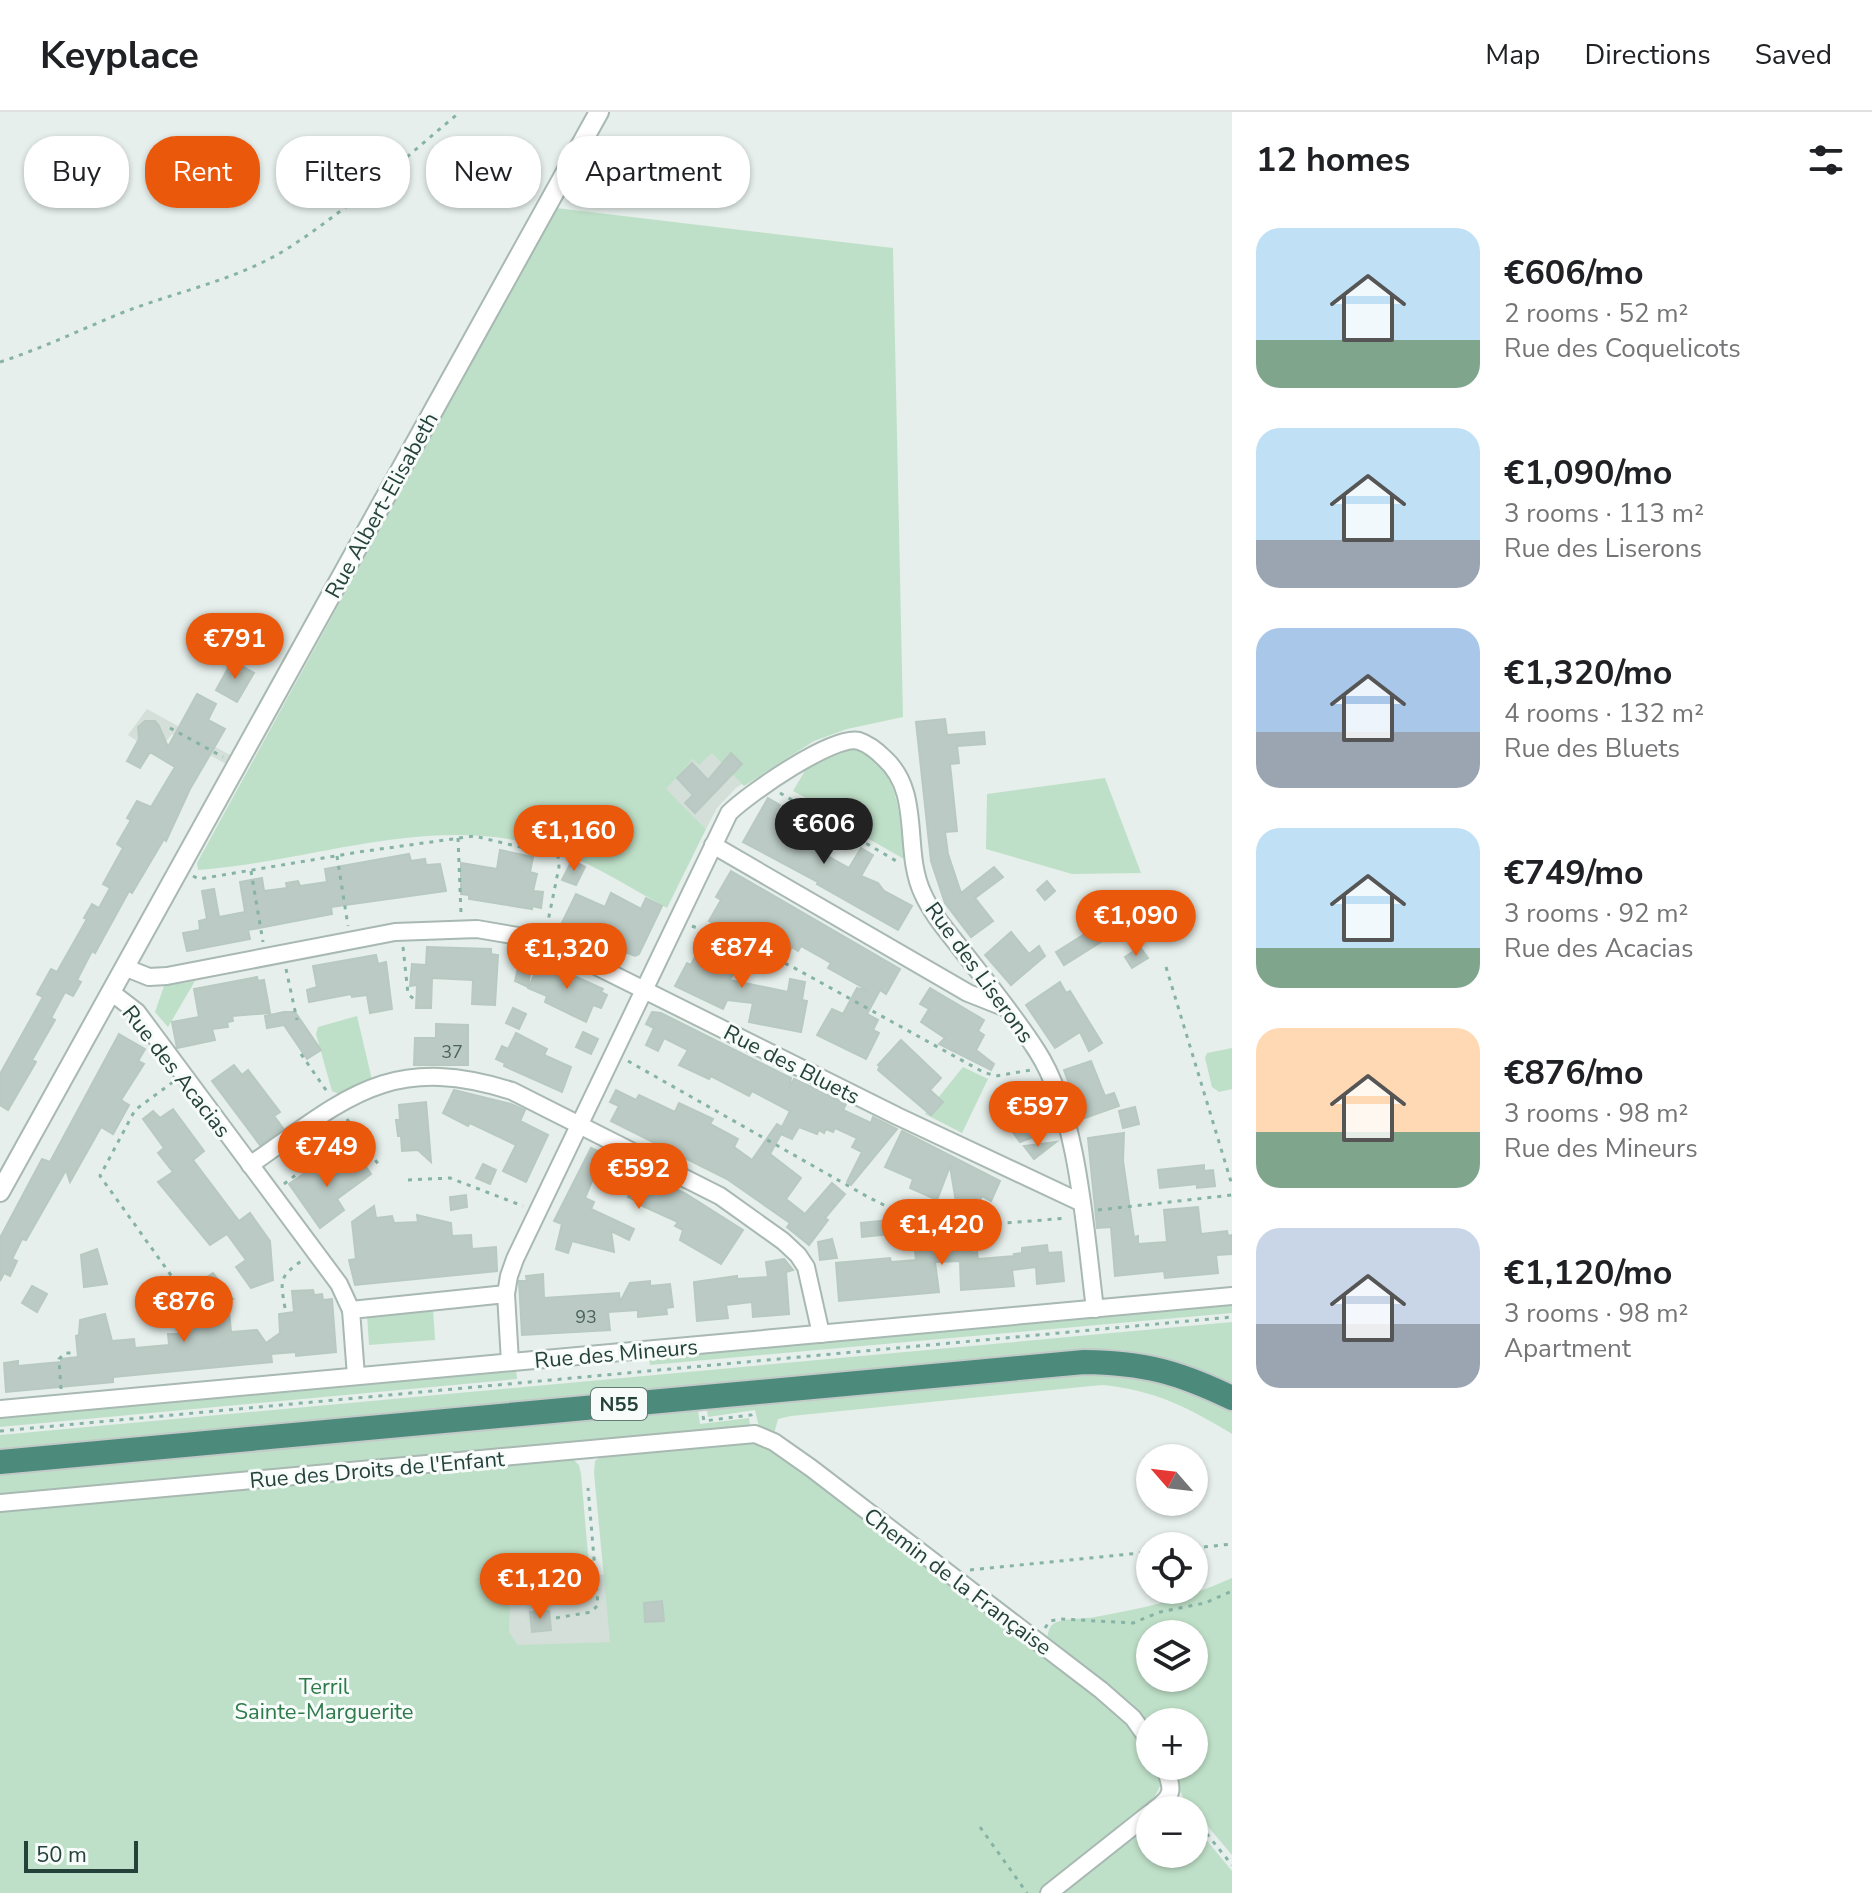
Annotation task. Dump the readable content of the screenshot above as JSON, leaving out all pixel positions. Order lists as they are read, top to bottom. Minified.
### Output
{"streets":{"highway":["N55"],"street":["Rue Albert-Elisabeth","Rue des Liserons","Rue des Bluets","Rue des Acacias","Rue des Mineurs","Rue des Droits de l'Enfant","Chemin de la Française"]},"crossings":[["Rue Albert-Elisabeth","Rue des Bluets"],["Rue Albert-Elisabeth","Rue des Acacias"],["Rue des Liserons","Rue des Bluets"],["Rue des Liserons","Rue des Mineurs"],["Rue des Droits de l'Enfant","Chemin de la Française"]],"parks":["Terril Sainte-Marguerite"],"house_numbers":["37","93"],"scale_bar":"50 m","north":"top left","page":{"header":"Keyplace","nav":["Map","Directions","Saved"],"heading":"12 homes","chip":["Buy","Rent","Filters","New","Apartment"],"list":[{"name":"€606/mo","note":"2 rooms · 52 m² · Rue des Coquelicots"},{"name":"€1,090/mo","note":"3 rooms · 113 m² · Rue des Liserons"},{"name":"€1,320/mo","note":"4 rooms · 132 m² · Rue des Bluets"},{"name":"€749/mo","note":"3 rooms · 92 m² · Rue des Acacias"},{"name":"€876/mo","note":"3 rooms · 98 m² · Rue des Mineurs"},{"name":"€1,120/mo","note":"3 rooms · 98 m² · Apartment"}],"price":["€791","€606","€1,160","€1,090","€874","€1,320","€597","€749","€592","€1,420","€876","€1,120"],"map_buttons":["+","−"],"scale":"50 m"}}
